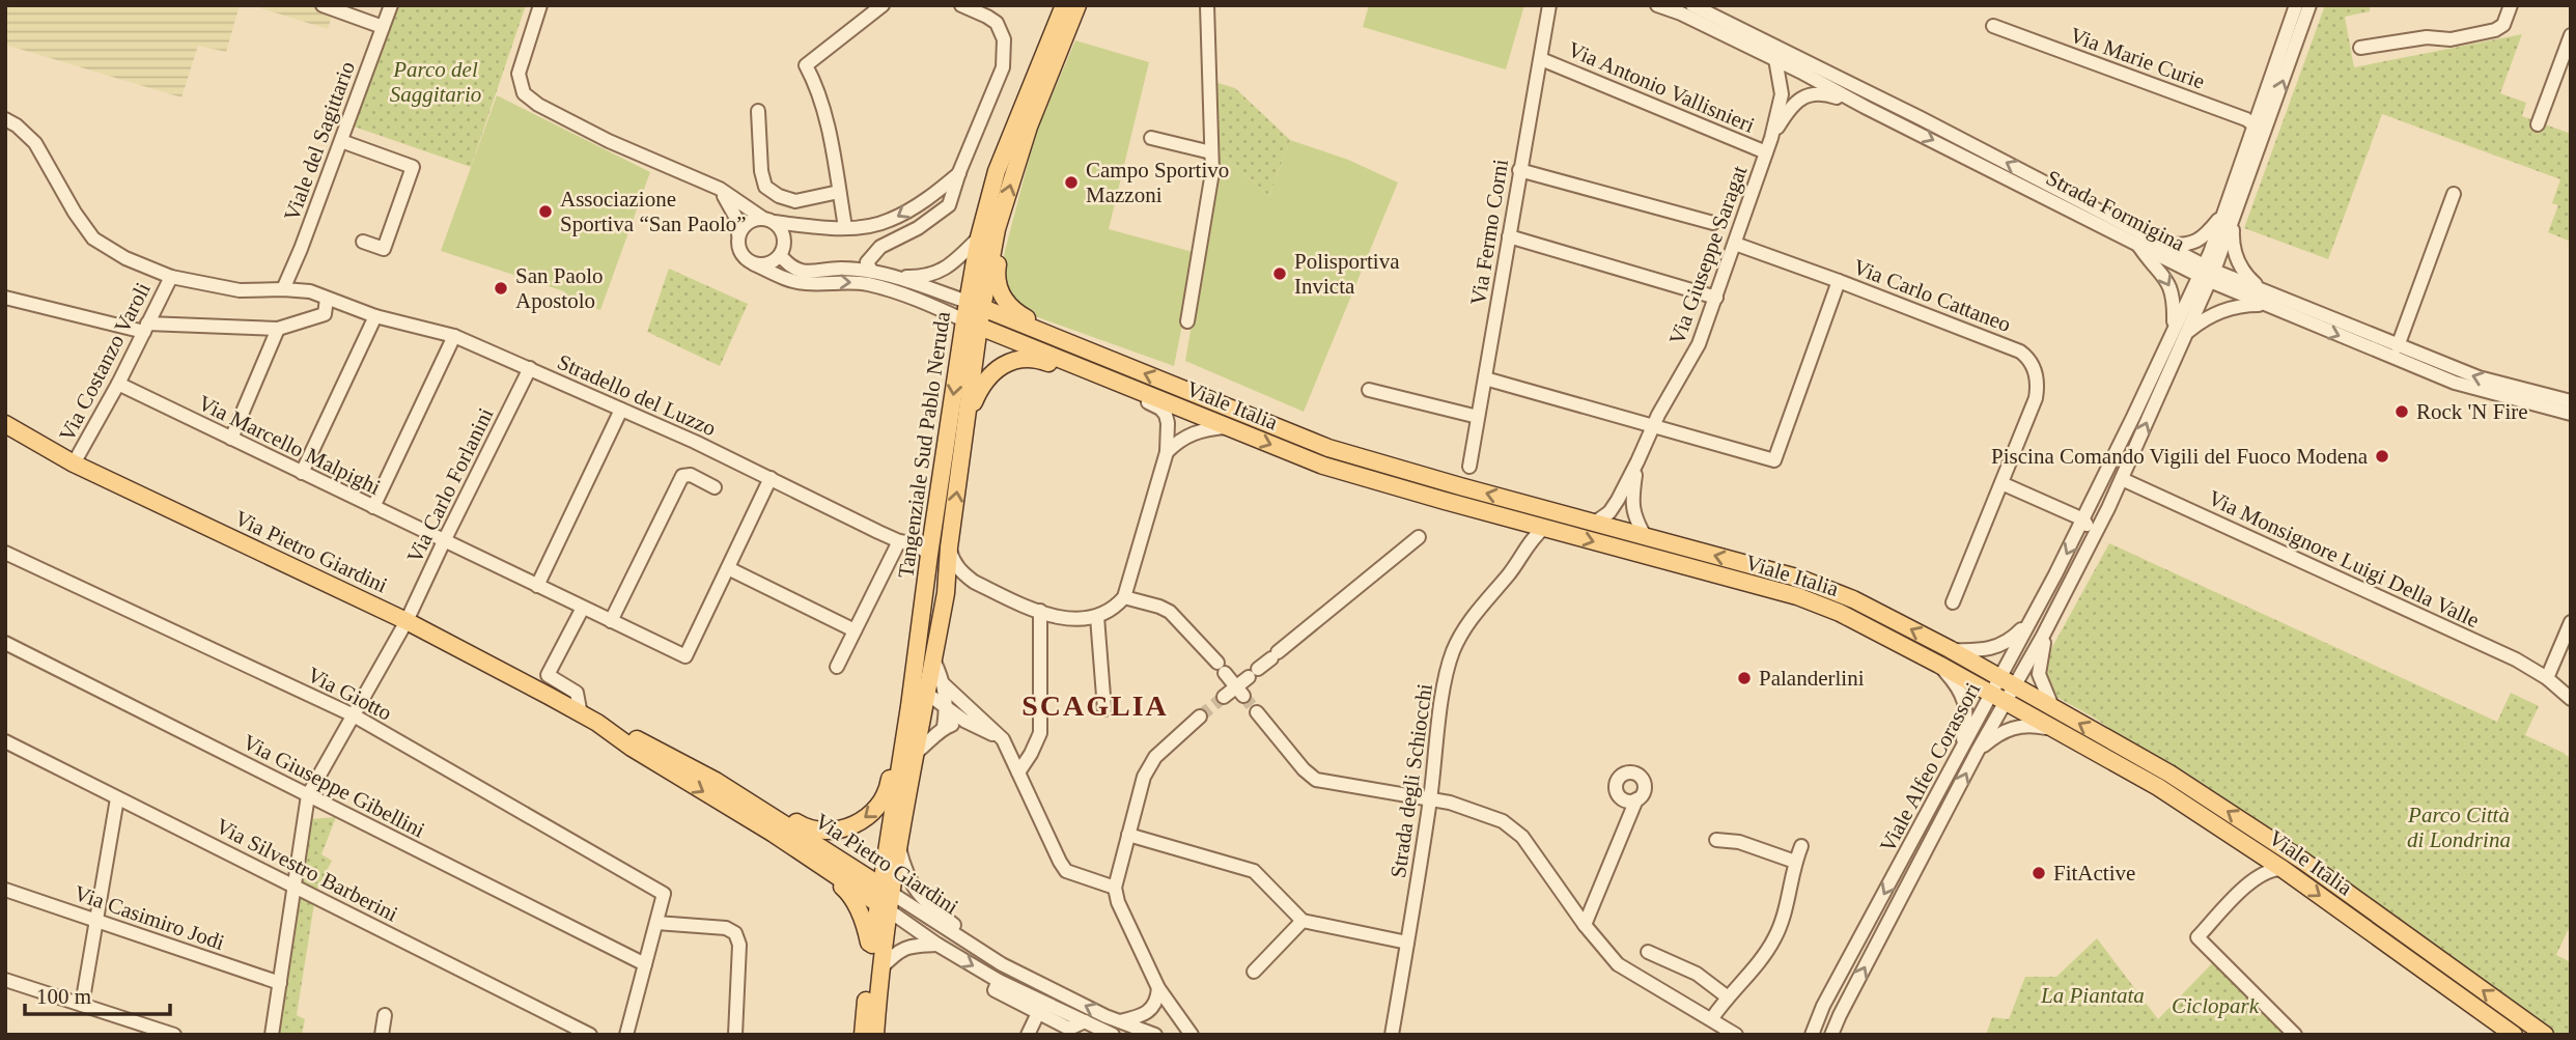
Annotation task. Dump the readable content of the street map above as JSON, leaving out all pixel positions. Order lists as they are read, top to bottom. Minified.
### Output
{"streets":{"main road":["Viale Italia","Tangenziale Sud Pablo Neruda","Via Pietro Giardini"],"street":["Via Marie Curie","Via Antonio Vallisnieri","Viale del Sagittario","Strada Formigina","Via Fermo Corni","Via Giuseppe Saragat","Via Carlo Cattaneo","Via Costanzo Varoli","Stradello del Luzzo","Via Marcello Malpighi","Via Carlo Forlanini","Via Monsignore Luigi Della Valle","Via Giotto","Viale Alfeo Corassori","Strada degli Schiocchi","Via Giuseppe Gibellini","Via Silvestro Barberini","Via Casimiro Jodi"]},"crossings":[["Via Marie Curie","Viale Alfeo Corassori"],["Via Antonio Vallisnieri","Via Fermo Corni"],["Via Antonio Vallisnieri","Via Giuseppe Saragat"],["Viale del Sagittario","Stradello del Luzzo"],["Strada Formigina","Via Giuseppe Saragat"],["Strada Formigina","Viale Alfeo Corassori"],["Via Giuseppe Saragat","Via Carlo Cattaneo"],["Via Giuseppe Saragat","Viale Italia"],["Via Costanzo Varoli","Stradello del Luzzo"],["Via Costanzo Varoli","Via Marcello Malpighi"],["Via Costanzo Varoli","Via Pietro Giardini"],["Stradello del Luzzo","Tangenziale Sud Pablo Neruda"],["Stradello del Luzzo","Via Carlo Forlanini"],["Viale Italia","Tangenziale Sud Pablo Neruda"],["Viale Italia","Viale Alfeo Corassori"],["Viale Italia","Strada degli Schiocchi"],["Via Marcello Malpighi","Via Carlo Forlanini"],["Tangenziale Sud Pablo Neruda","Via Pietro Giardini"],["Via Carlo Forlanini","Via Pietro Giardini"],["Via Carlo Forlanini","Via Giotto"],["Via Carlo Forlanini","Via Giuseppe Gibellini"],["Via Monsignore Luigi Della Valle","Viale Alfeo Corassori"]],"districts":["SCAGLIA"],"parks":["Parco del Saggitario","Parco Città di Londrina","La Piantata","Ciclopark"],"places":["Campo Sportivo Mazzoni","Associazione Sportiva “San Paolo”","Polisportiva Invicta","San Paolo Apostolo","Rock 'N Fire","Piscina Comando Vigili del Fuoco Modena","Palanderlini","FitActive"],"scale_bar":"100 m"}
